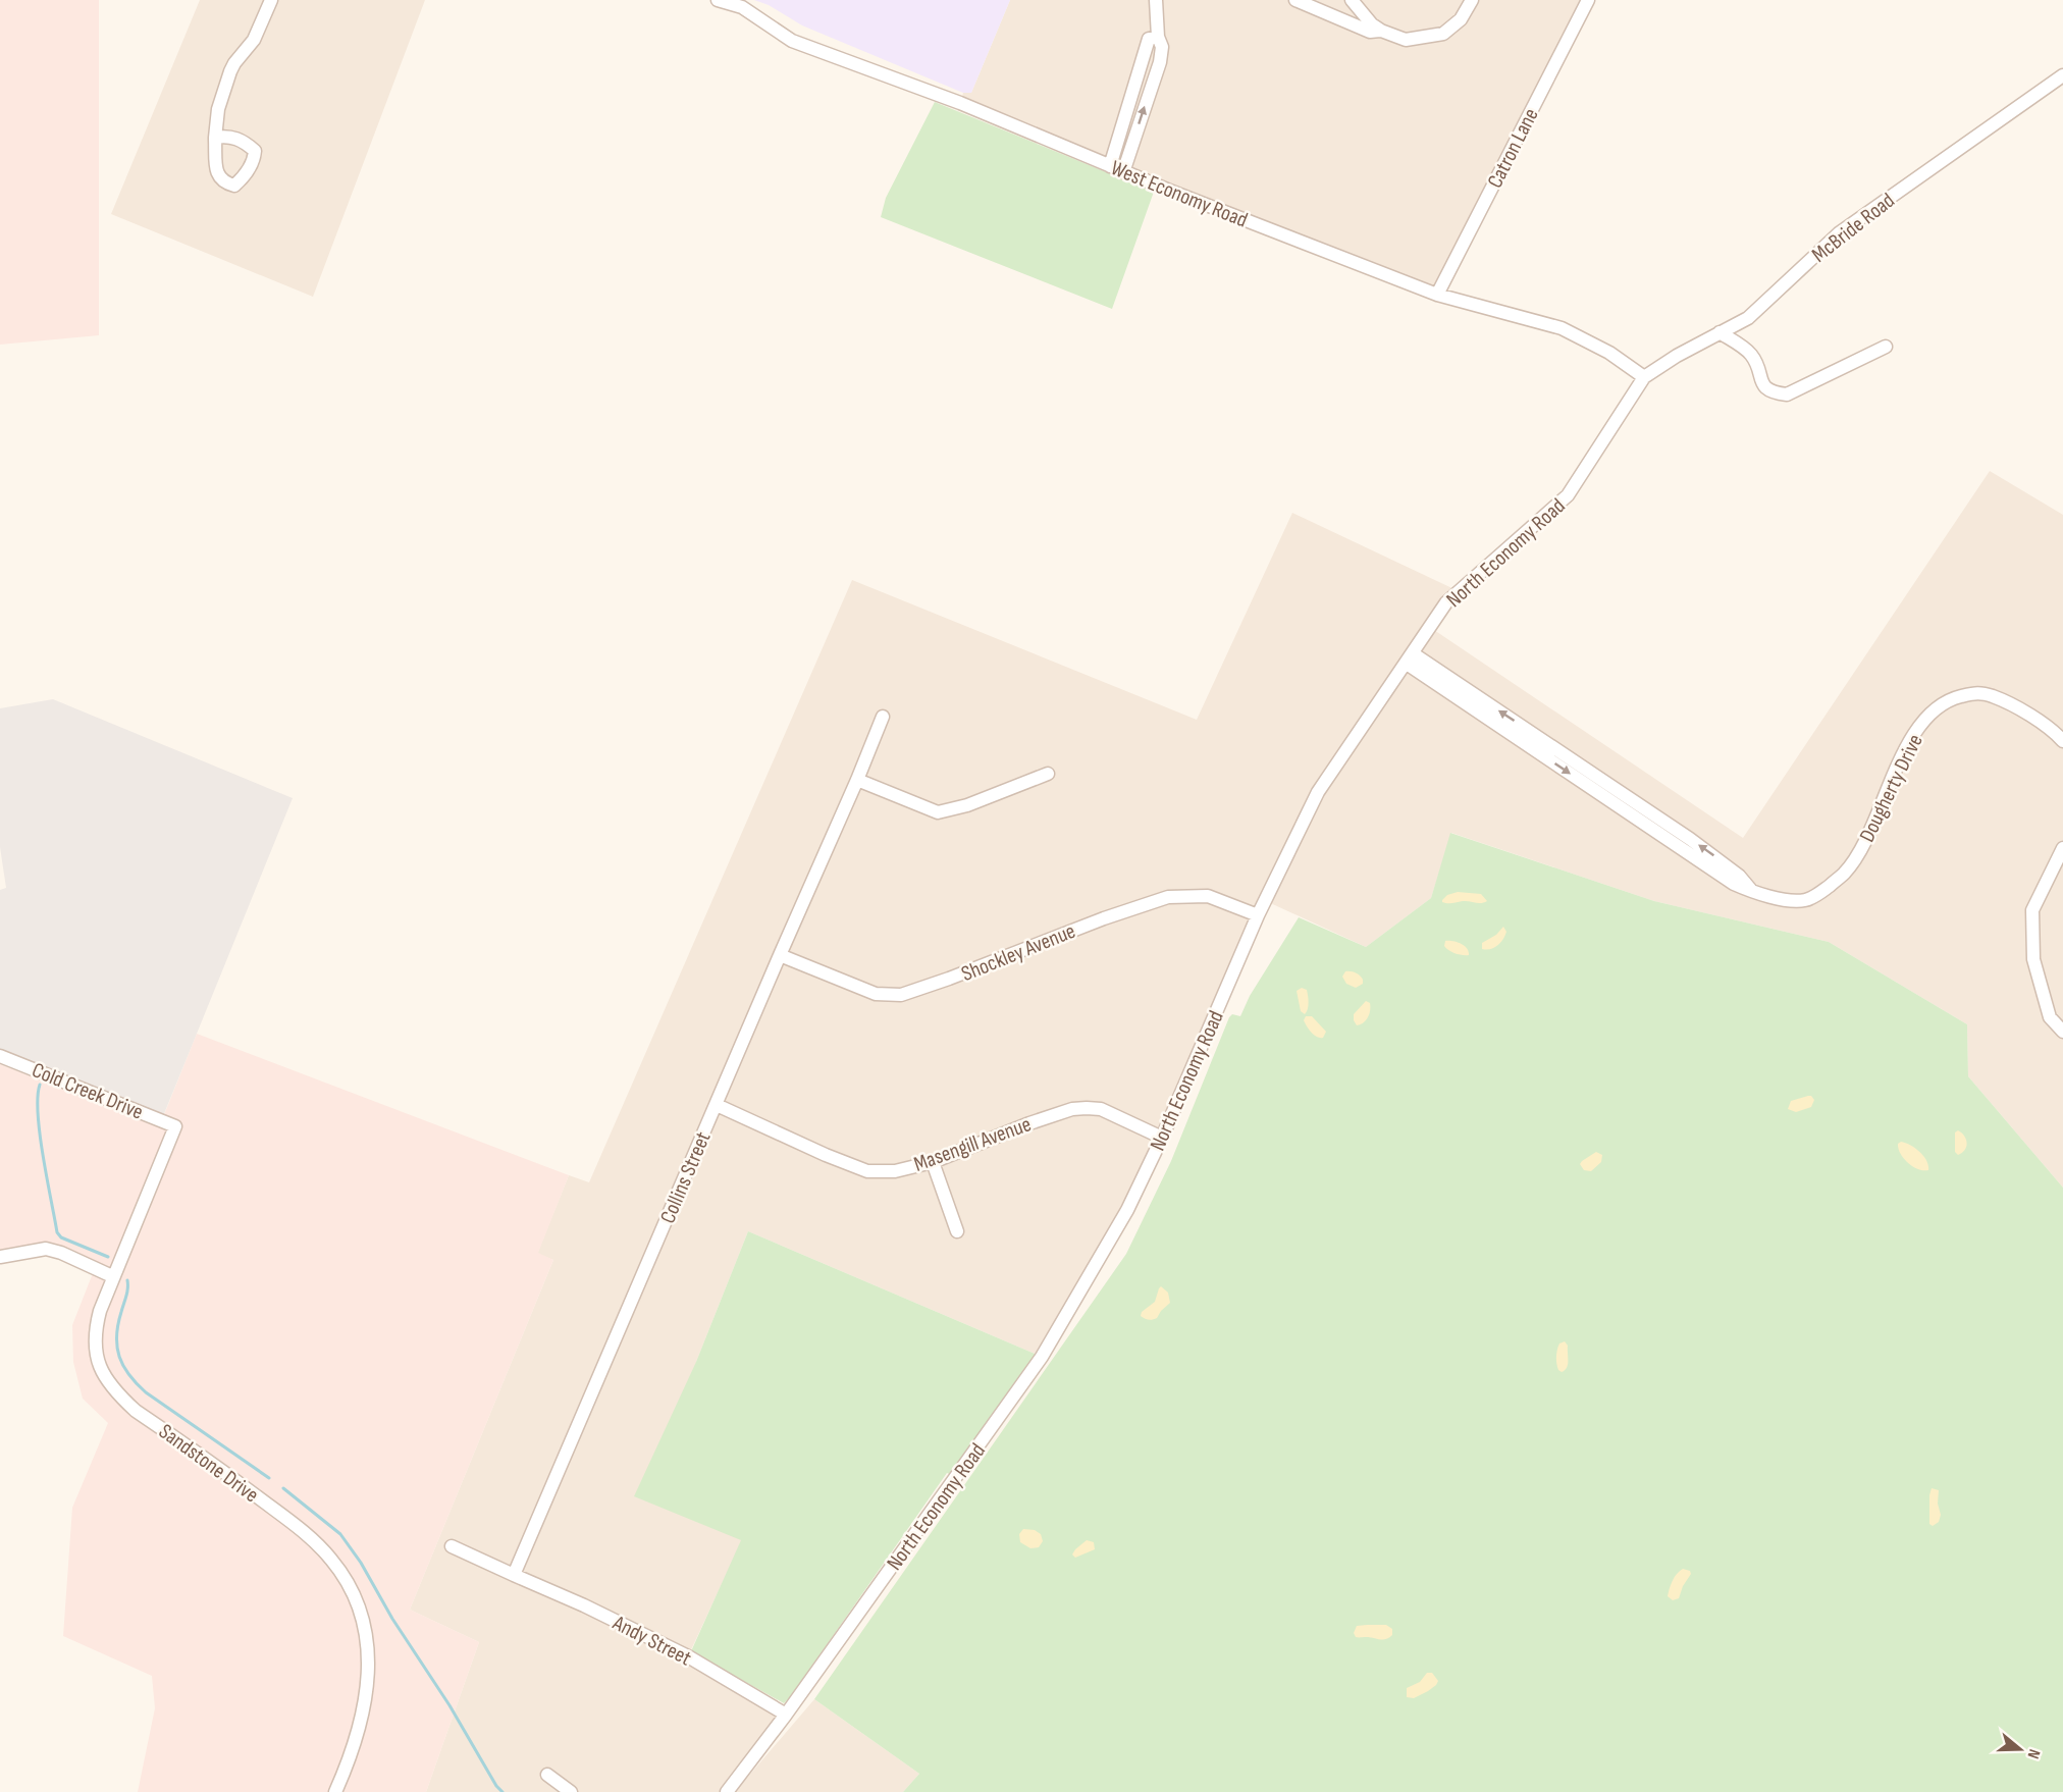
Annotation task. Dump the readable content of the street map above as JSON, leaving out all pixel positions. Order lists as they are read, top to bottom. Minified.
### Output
{"streets":{"street":["Catron Lane","West Economy Road","McBride Road","North Economy Road","Dougherty Drive","Shockley Avenue","Cold Creek Drive","Masengill Avenue","Collins Street","Sandstone Drive","Andy Street"]},"crossings":[["Catron Lane","West Economy Road"],["West Economy Road","McBride Road"],["West Economy Road","North Economy Road"],["McBride Road","North Economy Road"],["North Economy Road","Dougherty Drive"],["North Economy Road","Shockley Avenue"],["North Economy Road","Masengill Avenue"],["North Economy Road","Andy Street"],["Shockley Avenue","Collins Street"],["Cold Creek Drive","Sandstone Drive"],["Masengill Avenue","Collins Street"],["Collins Street","Andy Street"]],"north":"right"}
